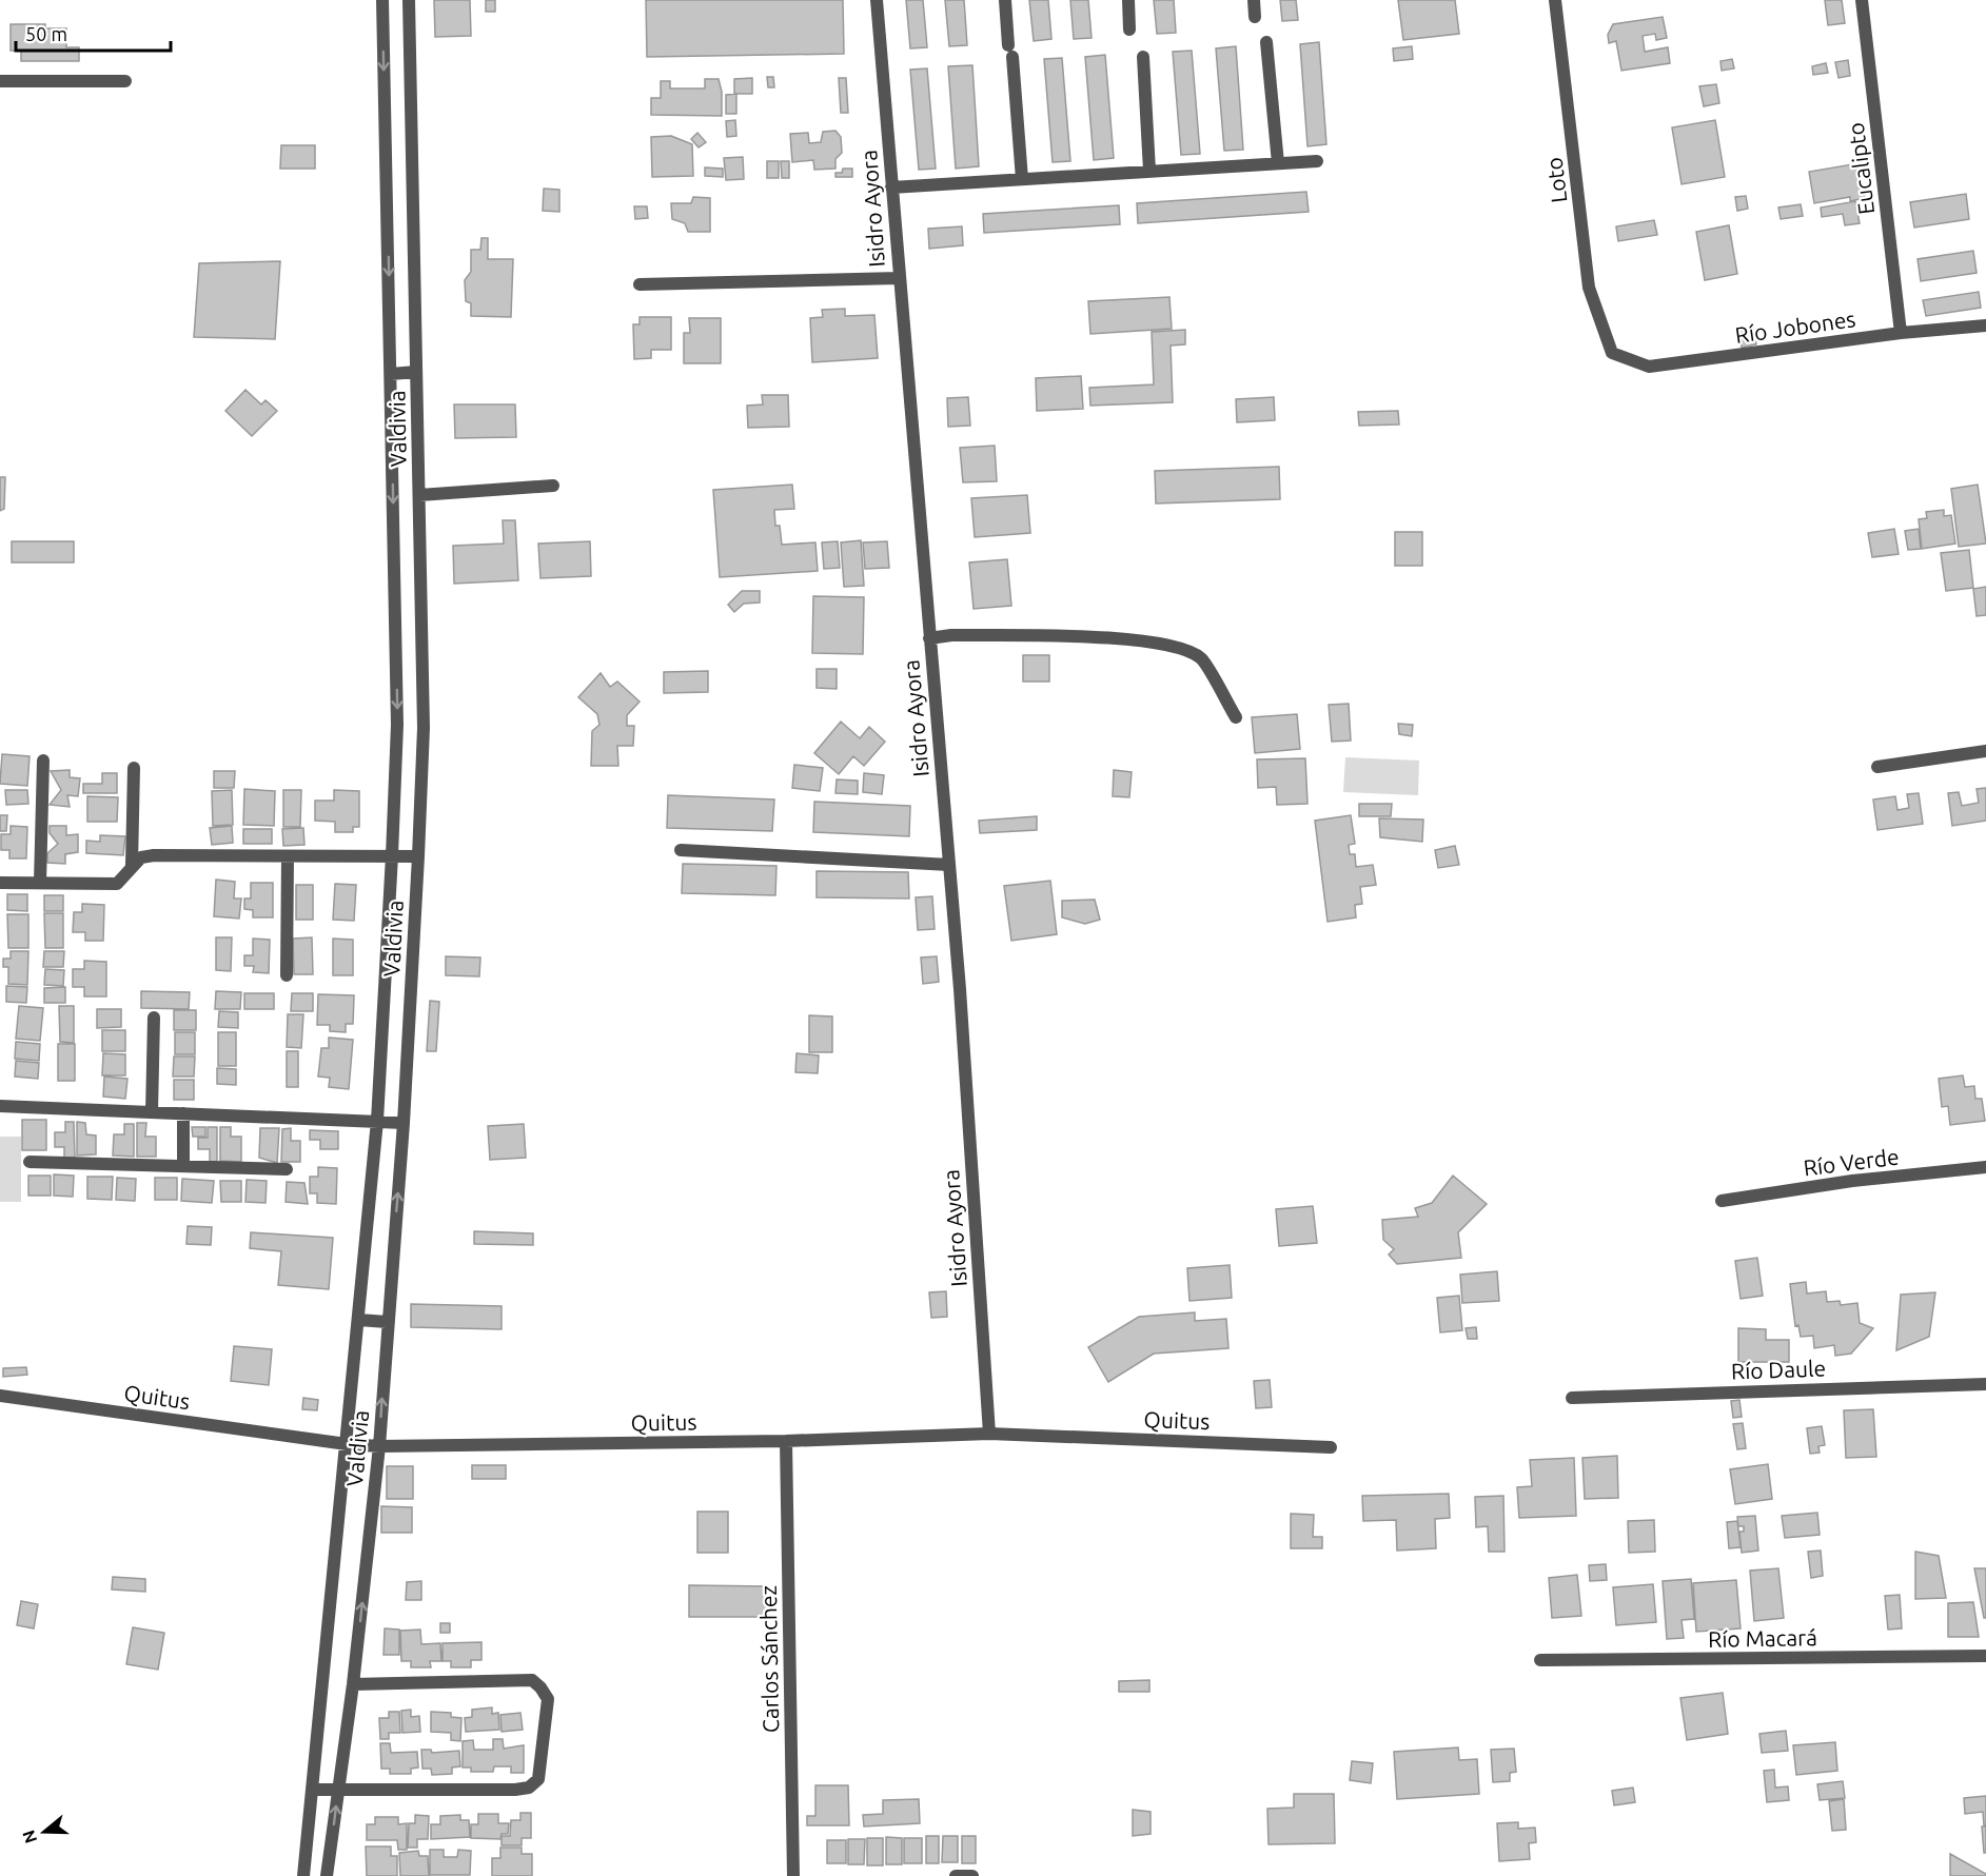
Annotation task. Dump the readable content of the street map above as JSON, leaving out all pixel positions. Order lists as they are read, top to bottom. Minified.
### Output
{"streets":{"street":["Eucalipto","Loto","Isidro Ayora","Río Jobones","Valdivia","Río Verde","Río Daule","Quitus","Río Macará","Carlos Sánchez"]},"crossings":[["Eucalipto","Río Jobones"],["Loto","Río Jobones"],["Isidro Ayora","Quitus"],["Valdivia","Quitus"],["Quitus","Carlos Sánchez"]],"scale_bar":"50 m","north":"left"}
